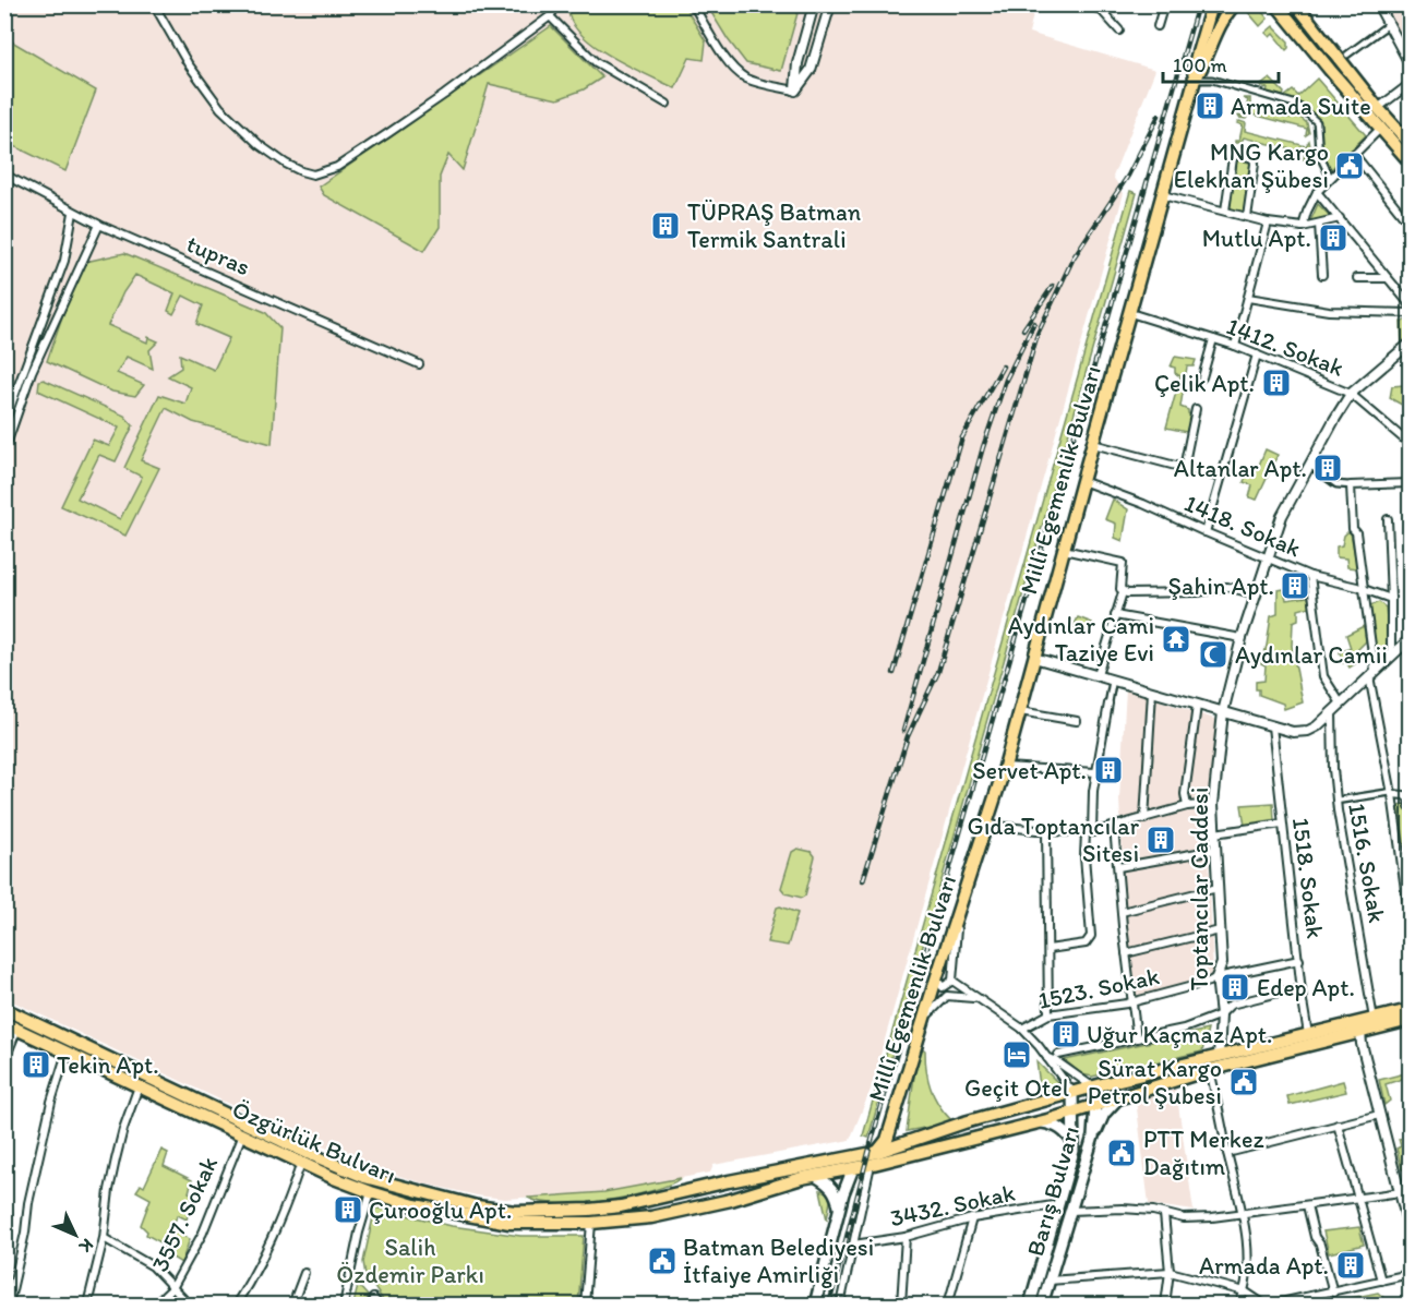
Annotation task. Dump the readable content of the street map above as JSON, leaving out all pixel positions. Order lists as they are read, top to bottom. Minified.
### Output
{"streets":{"main road":["Millî Egemenlik Bulvarı","Özgürlük Bulvarı","Barış Bulvarı"],"street":["tupras","1412. Sokak","1418. Sokak","1516. Sokak","1518. Sokak","Toptancılar Caddesi","1523. Sokak","3432. Sokak","3557. Sokak"]},"crossings":[["1412. Sokak","Millî Egemenlik Bulvarı"],["1412. Sokak","Toptancılar Caddesi"],["Millî Egemenlik Bulvarı","1418. Sokak"],["Millî Egemenlik Bulvarı","Özgürlük Bulvarı"],["1418. Sokak","Toptancılar Caddesi"],["1516. Sokak","Özgürlük Bulvarı"],["1518. Sokak","1523. Sokak"],["1518. Sokak","Özgürlük Bulvarı"],["Toptancılar Caddesi","1523. Sokak"],["Toptancılar Caddesi","Özgürlük Bulvarı"],["Özgürlük Bulvarı","Barış Bulvarı"],["Özgürlük Bulvarı","3557. Sokak"],["Barış Bulvarı","3432. Sokak"]],"parks":["Salih Özdemir Parkı"],"places":{"building":["Armada Suite","TÜPRAŞ Batman Termik Santrali","Mutlu Apt.","Çelik Apt.","Altanlar Apt.","Şahin Apt.","Servet Apt.","Gıda Toptancılar Sitesi","Edep Apt.","Uğur Kaçmaz Apt.","Tekin Apt.","Çurooğlu Apt.","Armada Apt."],"public building":["MNG Kargo Elekhan Şübesi","Sürat Kargo Petrol Şubesi","PTT Merkez Dağıtım","Batman Belediyesi İtfaiye Amirliği"],"temple":["Aydınlar Cami Taziye Evi"],"mosque":["Aydınlar Camii"],"hotel":["Geçit Otel"]},"scale_bar":"100 m","north":"bottom right"}
